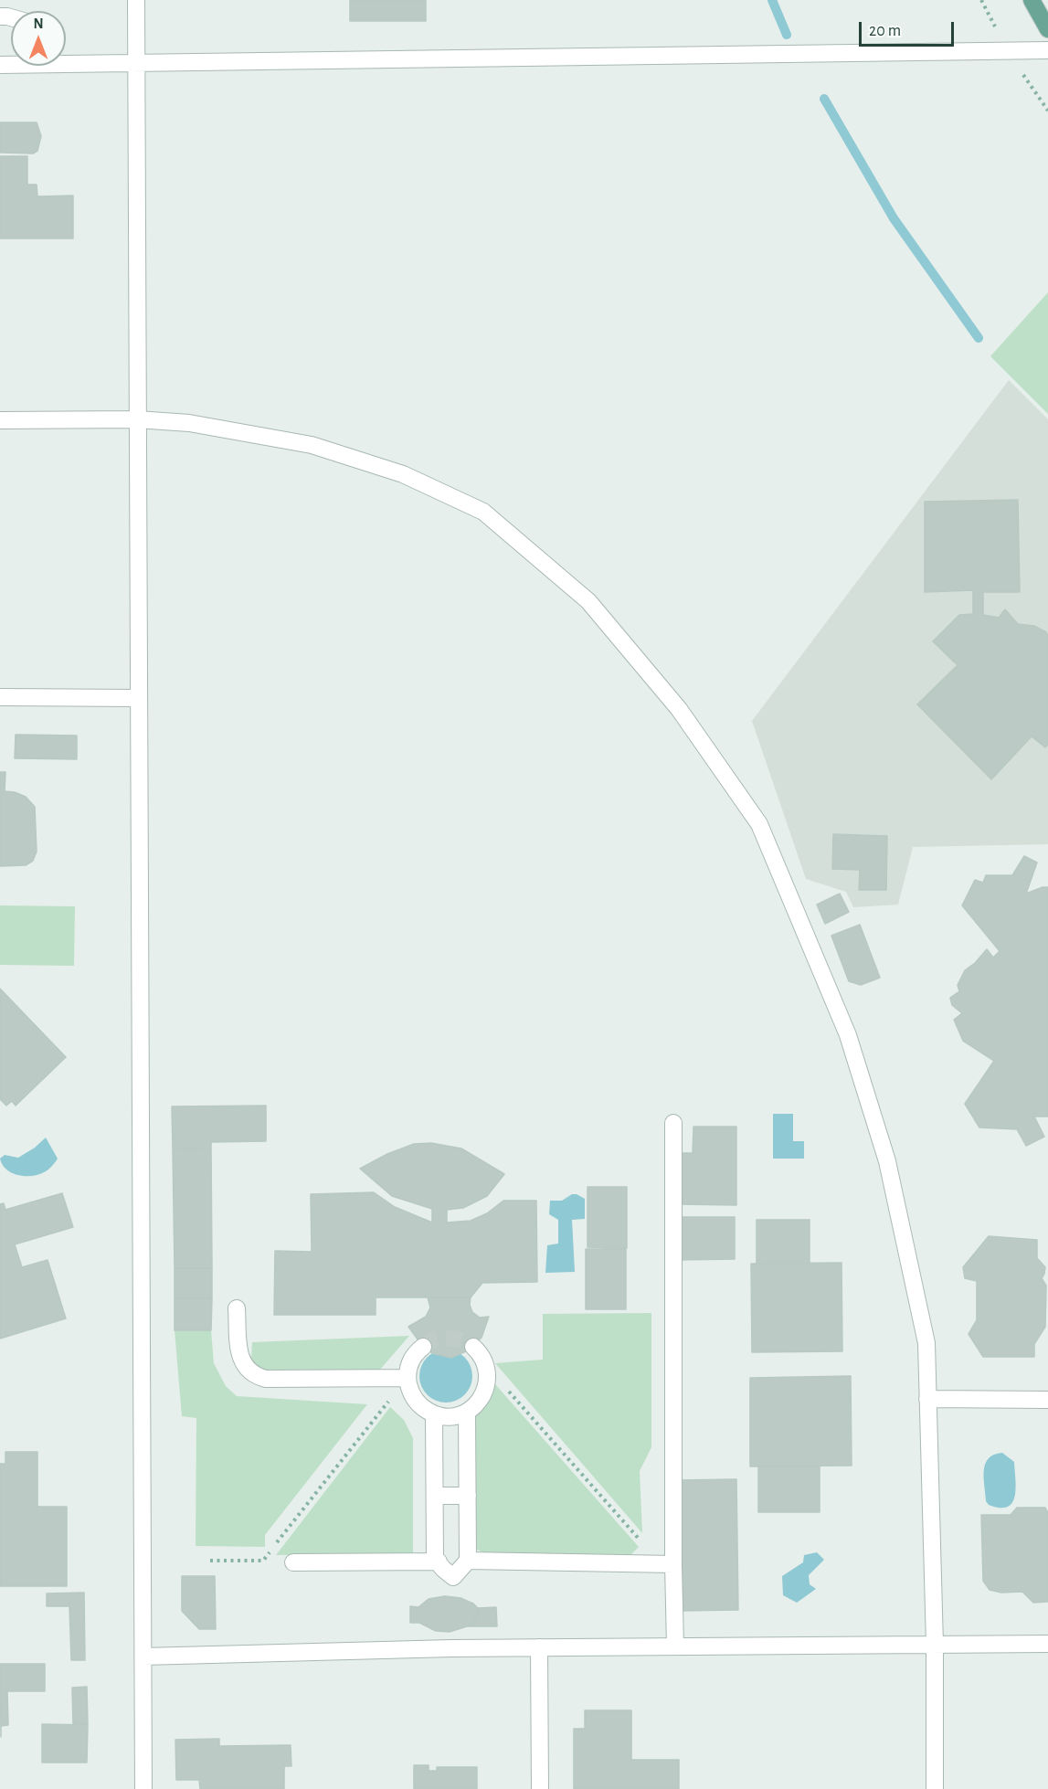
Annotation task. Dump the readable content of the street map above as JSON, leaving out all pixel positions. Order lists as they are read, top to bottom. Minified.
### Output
{"scale_bar":"20 m","north":"top"}
